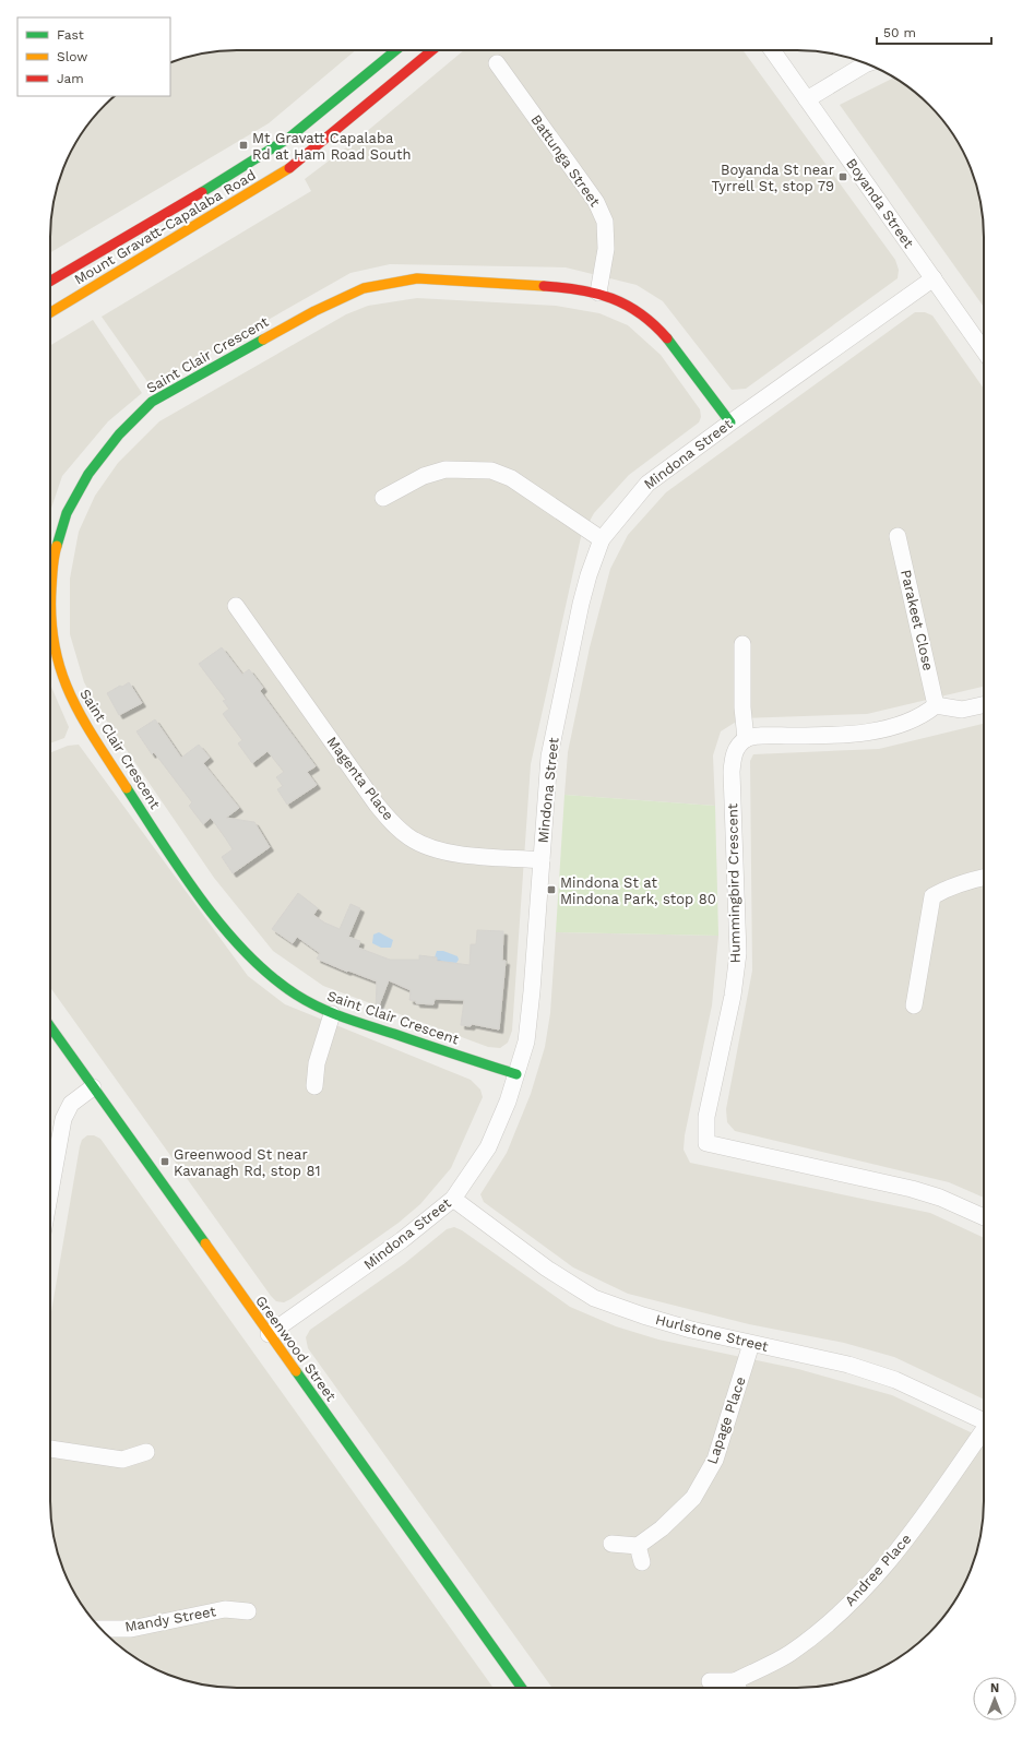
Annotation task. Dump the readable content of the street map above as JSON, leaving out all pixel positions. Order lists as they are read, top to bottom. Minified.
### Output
{"streets":{"main road":["Mount Gravatt-Capalaba Road","Saint Clair Crescent","Greenwood Street"],"street":["Battunga Street","Boyanda Street","Mindona Street","Parakeet Close","Magenta Place","Hummingbird Crescent","Hurlstone Street","Lapage Place","Andree Place","Mandy Street"]},"crossings":[["Battunga Street","Saint Clair Crescent"],["Boyanda Street","Mindona Street"],["Saint Clair Crescent","Mindona Street"],["Mindona Street","Magenta Place"],["Mindona Street","Hurlstone Street"],["Mindona Street","Greenwood Street"],["Hurlstone Street","Lapage Place"]],"places":{"transit":["Mt Gravatt Capalaba Rd at Ham Road South","Boyanda St near Tyrrell St, stop 79","Mindona St at Mindona Park, stop 80","Greenwood St near Kavanagh Rd, stop 81"]},"legend":["Fast","Slow","Jam"],"scale_bar":"50 m","north":"top"}
